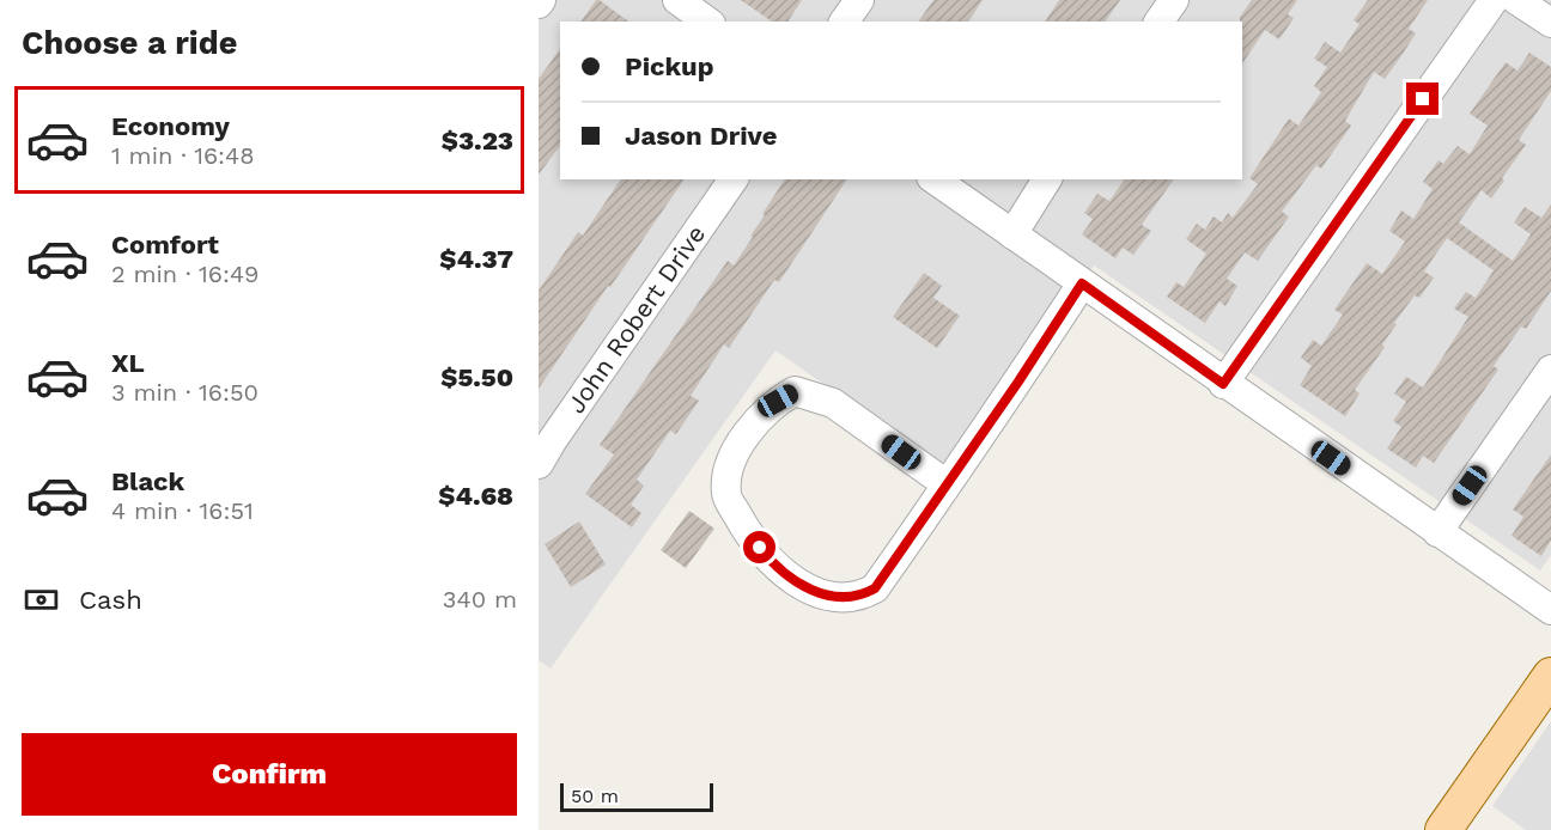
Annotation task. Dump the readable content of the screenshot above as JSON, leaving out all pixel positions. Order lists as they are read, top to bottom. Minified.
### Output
{"streets":{"street":["John Robert Drive"]},"scale_bar":"50 m","page":{"heading":"Choose a ride","banner":["Pickup","Jason Drive"],"list":[{"name":"Economy","note":"1 min · 16:48","value":"$3.23"},{"name":"Comfort","note":"2 min · 16:49","value":"$4.37"},{"name":"XL","note":"3 min · 16:50","value":"$5.50"},{"name":"Black","note":"4 min · 16:51","value":"$4.68"}],"pay":["Cash","340 m"],"buttons":"Confirm","scale":"50 m"}}
